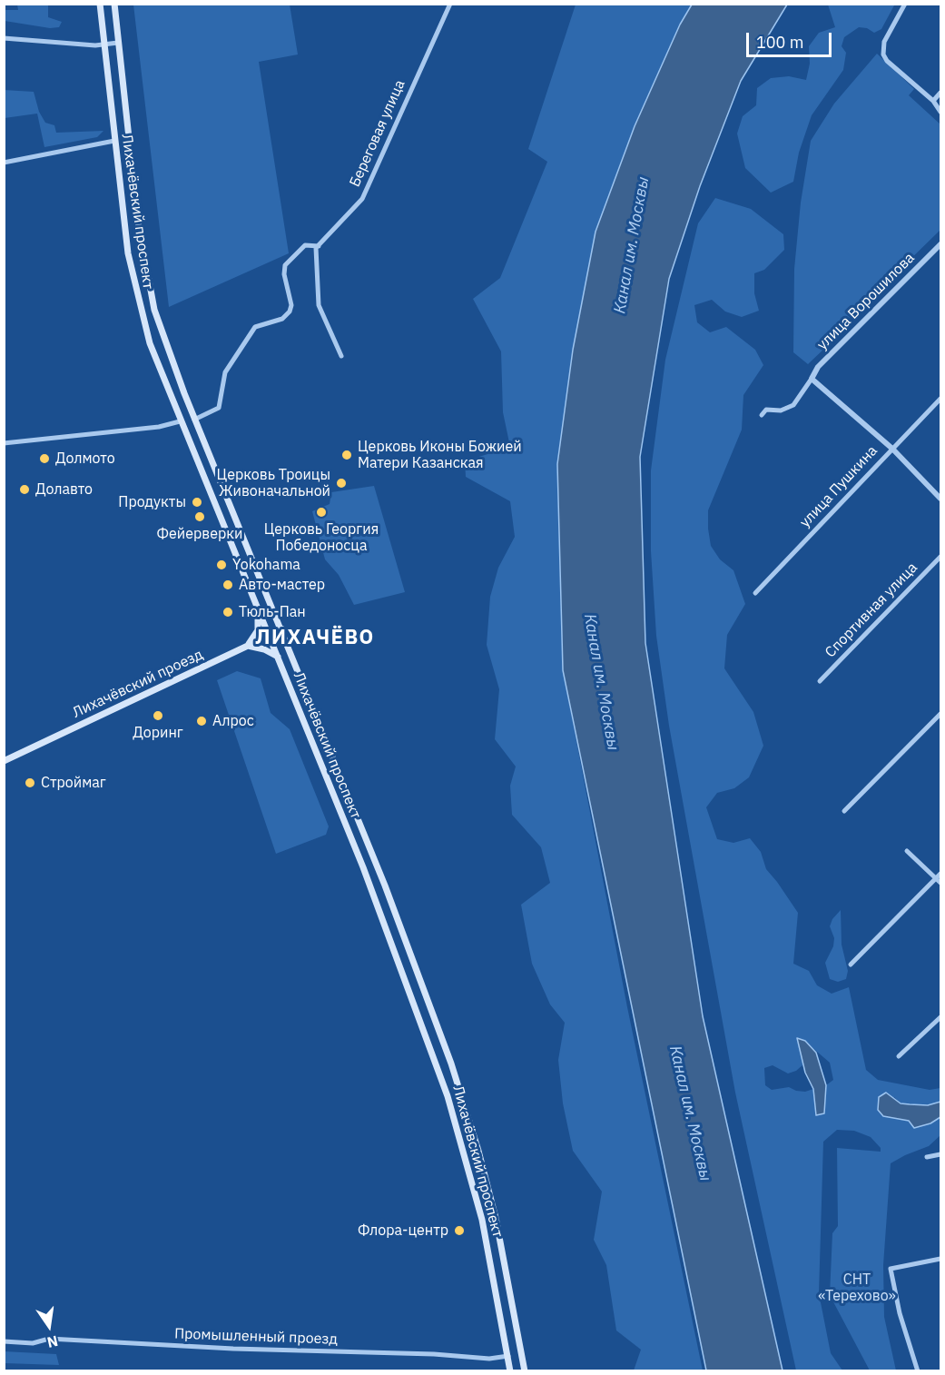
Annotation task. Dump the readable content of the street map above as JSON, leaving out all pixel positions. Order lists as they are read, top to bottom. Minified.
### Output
{"streets":{"main road":["Лихачёвский проспект","Лихачёвский проезд"],"street":["Береговая улица","улица Ворошилова","улица Пушкина","Спортивная улица","Промышленный проезд"]},"crossings":[["Лихачёвский проспект","Лихачёвский проезд"],["Лихачёвский проспект","Промышленный проезд"]],"districts":["ЛИХАЧЁВО"],"water":["Канал им. Москвы"],"parks":["СНТ «Терехово»"],"places":["Церковь Иконы Божией Матери Казанская","Долмото","Церковь Троицы Живоначальной","Долавто","Продукты","Церковь Георгия Победоносца","Фейерверки","Yokohama","Авто-мастер","Тюль-Пан","Доринг","Алрос","Строймаг","Флора-центр"],"scale_bar":"100 m","north":"bottom"}
